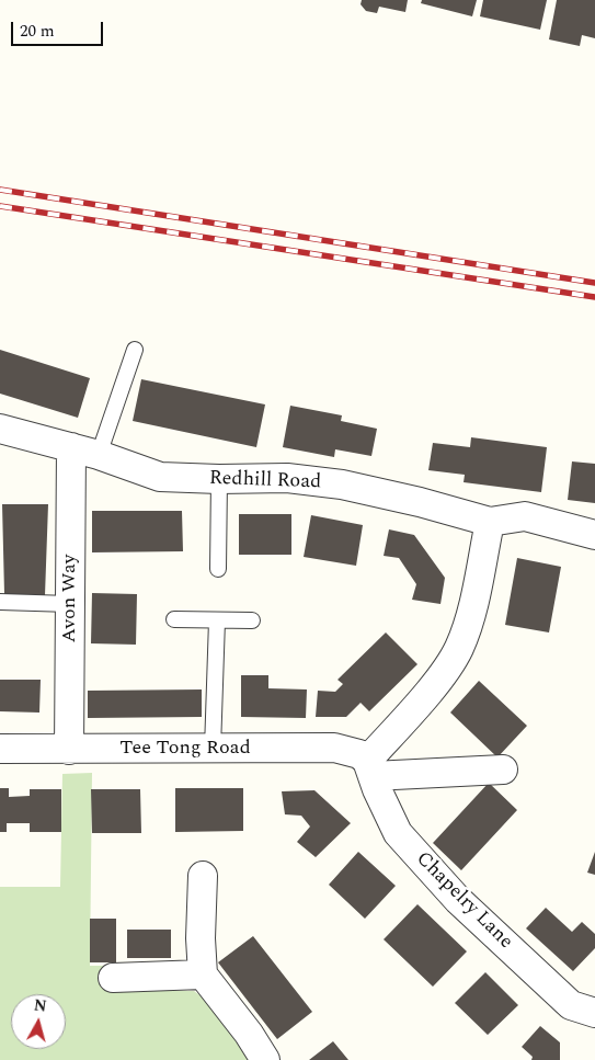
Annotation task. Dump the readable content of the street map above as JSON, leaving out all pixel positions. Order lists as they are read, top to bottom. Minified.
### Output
{"streets":{"street":["Redhill Road","Avon Way","Tee Tong Road","Chapelry Lane"]},"crossings":[["Redhill Road","Avon Way"],["Avon Way","Tee Tong Road"],["Tee Tong Road","Chapelry Lane"]],"scale_bar":"20 m","north":"top"}
